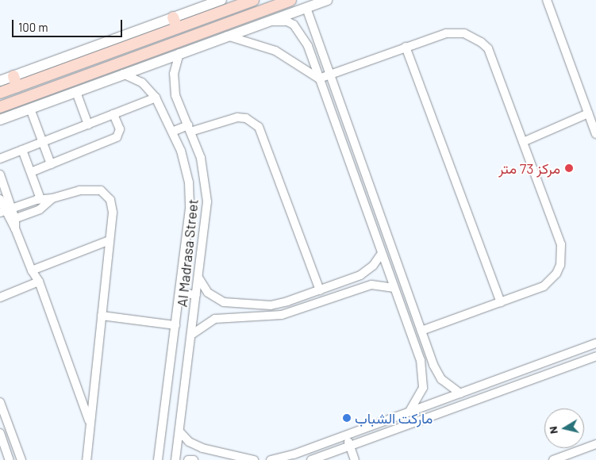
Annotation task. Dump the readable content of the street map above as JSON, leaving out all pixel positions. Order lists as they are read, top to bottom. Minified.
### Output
{"streets":{"street":["Al Madrasa Street"]},"places":["مركز 73 متر","ماركت الشباب"],"scale_bar":"100 m","north":"left"}
